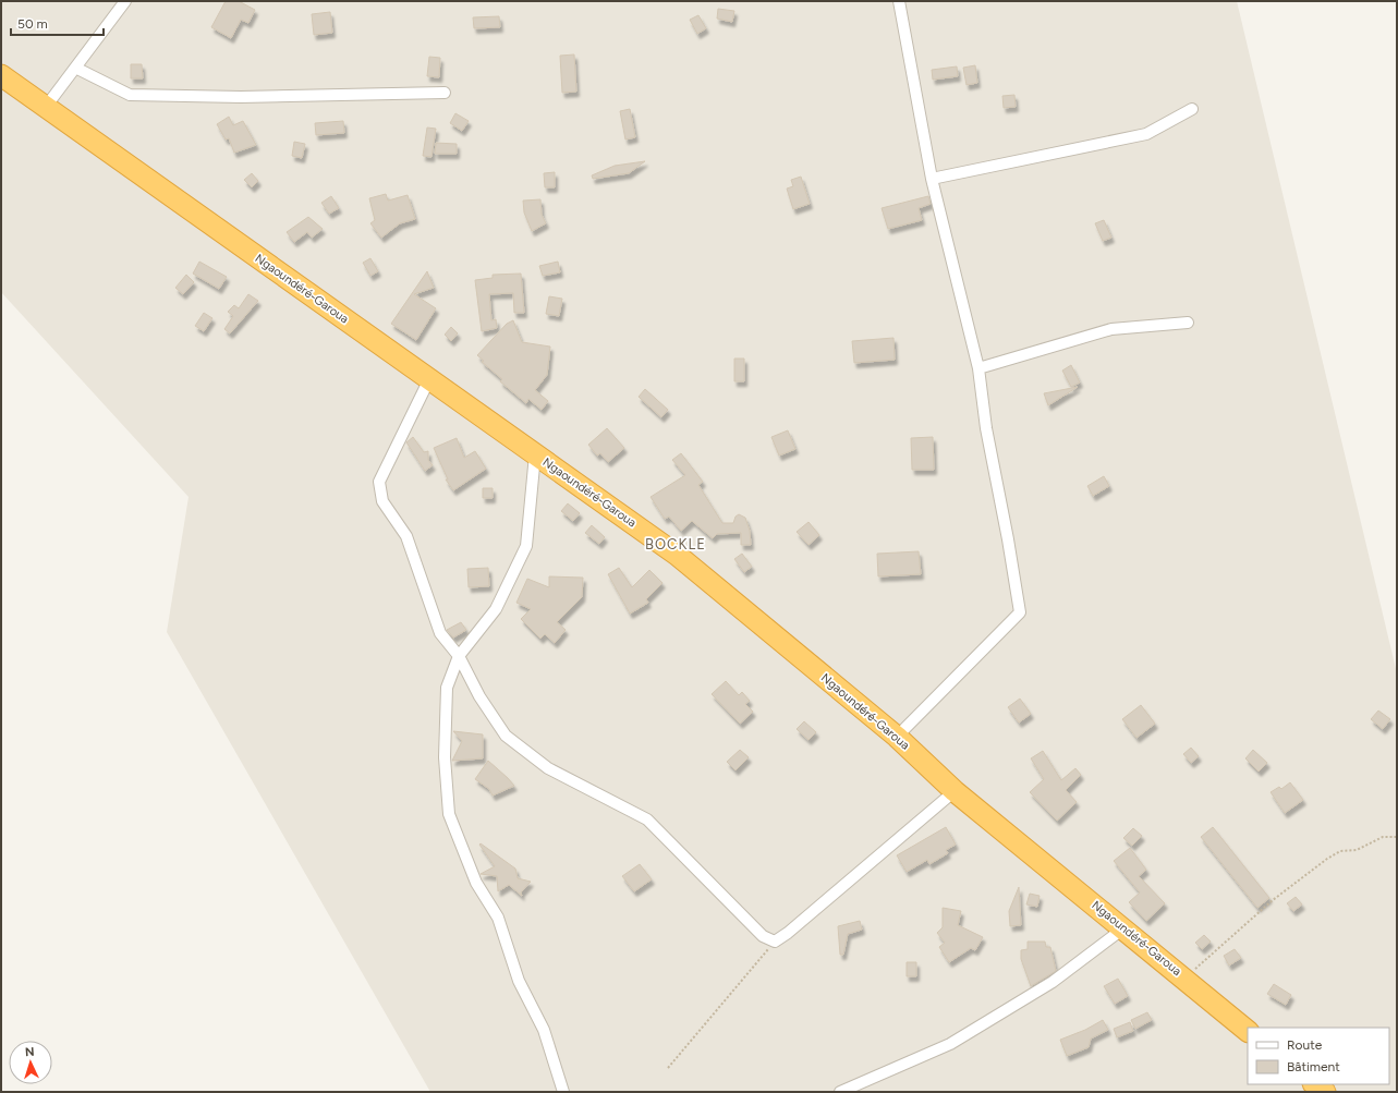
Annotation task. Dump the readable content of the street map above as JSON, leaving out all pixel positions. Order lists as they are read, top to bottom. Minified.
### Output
{"streets":{"highway":["Ngaoundéré-Garoua"]},"districts":["BOCKLE"],"legend":["Route","Bâtiment"],"scale_bar":"50 m","north":"top"}
